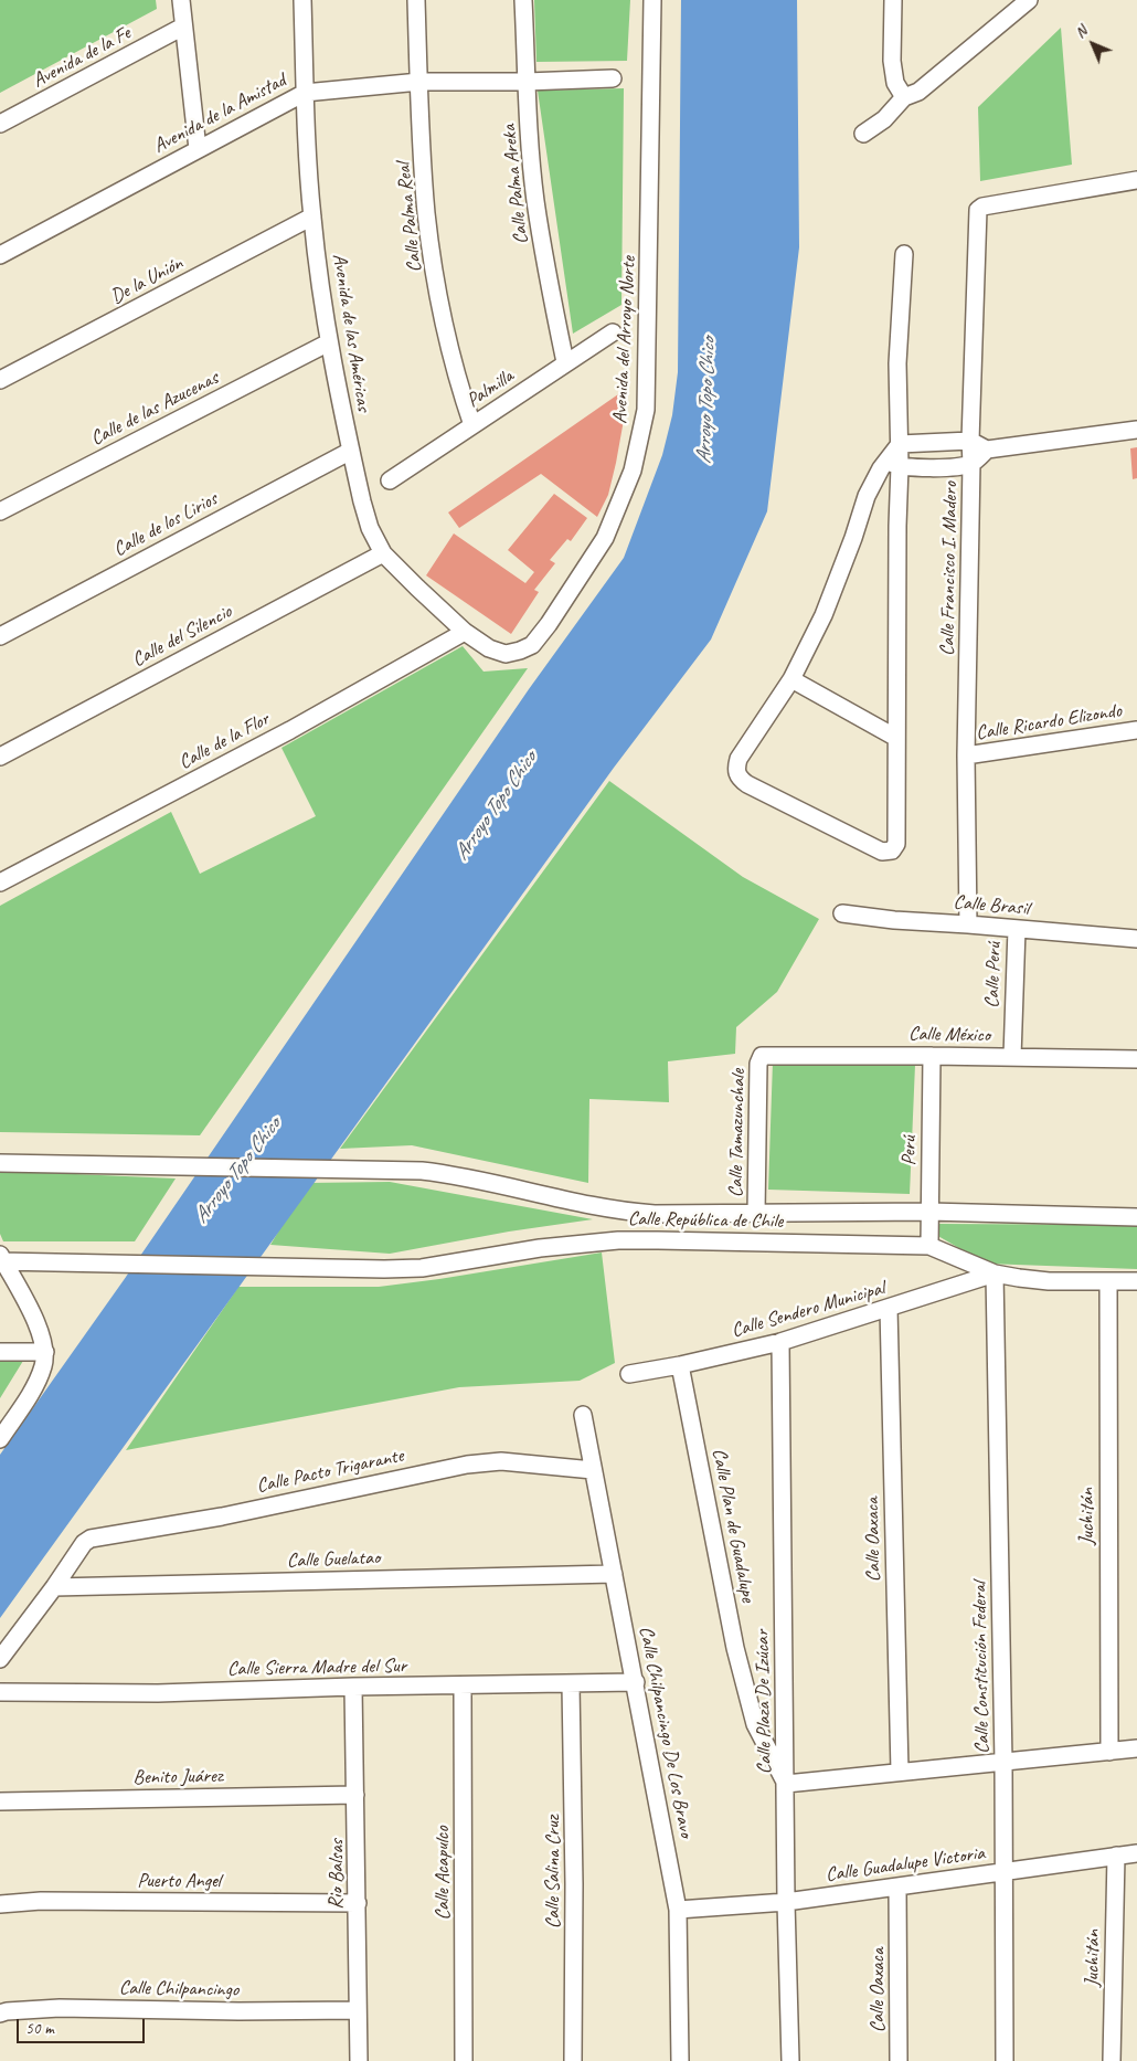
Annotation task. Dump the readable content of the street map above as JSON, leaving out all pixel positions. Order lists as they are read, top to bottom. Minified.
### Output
{"streets":{"street":["Avenida de la Fe","Avenida de la Amistad","Calle Palma Areka","Calle Palma Real","De la Unión","Avenida de las Américas","Avenida del Arroyo Norte","Palmilla","Calle de las Azucenas","Calle de los Lirios","Calle Francisco I. Madero","Calle del Silencio","Calle Ricardo Elizondo","Calle de la Flor","Calle Brasil","Calle Perú","Calle México","Calle Tamazunchale","Perú","Calle República de Chile","Calle Sendero Municipal","Calle Pacto Trigarante","Juchitán","Calle Plan de Guadalupe","Calle Oaxaca","Calle Guelatao","Calle Sierra Madre del Sur","Calle Constitución Federal","Calle Plaza De Izúcar","Calle Chilpancingo De Los Bravo","Benito Juárez","Calle Guadalupe Victoria","Calle Salina Cruz","Calle Acapulco","Rio Balsas","Puerto Angel","Calle Chilpancingo"]},"crossings":[["Avenida de la Amistad","Calle Palma Areka"],["Avenida de la Amistad","Calle Palma Real"],["Avenida de la Amistad","Avenida de las Américas"],["Calle Palma Areka","Palmilla"],["Calle Palma Real","Palmilla"],["De la Unión","Avenida de las Américas"],["Avenida de las Américas","Avenida del Arroyo Norte"],["Avenida de las Américas","Calle de las Azucenas"],["Avenida de las Américas","Calle de los Lirios"],["Avenida de las Américas","Calle del Silencio"],["Avenida de las Américas","Calle de la Flor"],["Avenida del Arroyo Norte","Calle de la Flor"],["Calle Francisco I. Madero","Calle Ricardo Elizondo"],["Calle Francisco I. Madero","Calle Brasil"],["Calle Brasil","Calle Perú"],["Calle Perú","Calle México"],["Calle México","Calle Tamazunchale"],["Calle México","Perú"],["Calle Tamazunchale","Calle República de Chile"],["Perú","Calle República de Chile"],["Calle República de Chile","Calle Sendero Municipal"],["Calle República de Chile","Juchitán"],["Calle República de Chile","Calle Constitución Federal"],["Calle Sendero Municipal","Calle Plan de Guadalupe"],["Calle Sendero Municipal","Calle Oaxaca"],["Calle Sendero Municipal","Calle Constitución Federal"],["Calle Sendero Municipal","Calle Plaza De Izúcar"],["Calle Pacto Trigarante","Calle Guelatao"],["Calle Pacto Trigarante","Calle Chilpancingo De Los Bravo"],["Juchitán","Calle Guadalupe Victoria"],["Calle Plan de Guadalupe","Calle Plaza De Izúcar"],["Calle Oaxaca","Calle Guadalupe Victoria"],["Calle Guelatao","Calle Chilpancingo De Los Bravo"],["Calle Sierra Madre del Sur","Calle Chilpancingo De Los Bravo"],["Calle Sierra Madre del Sur","Calle Salina Cruz"],["Calle Sierra Madre del Sur","Calle Acapulco"],["Calle Sierra Madre del Sur","Rio Balsas"],["Calle Constitución Federal","Calle Guadalupe Victoria"],["Calle Plaza De Izúcar","Calle Guadalupe Victoria"],["Calle Chilpancingo De Los Bravo","Calle Guadalupe Victoria"],["Benito Juárez","Rio Balsas"],["Rio Balsas","Puerto Angel"],["Rio Balsas","Calle Chilpancingo"]],"water":["Arroyo Topo Chico"],"scale_bar":"50 m","north":"top left"}
